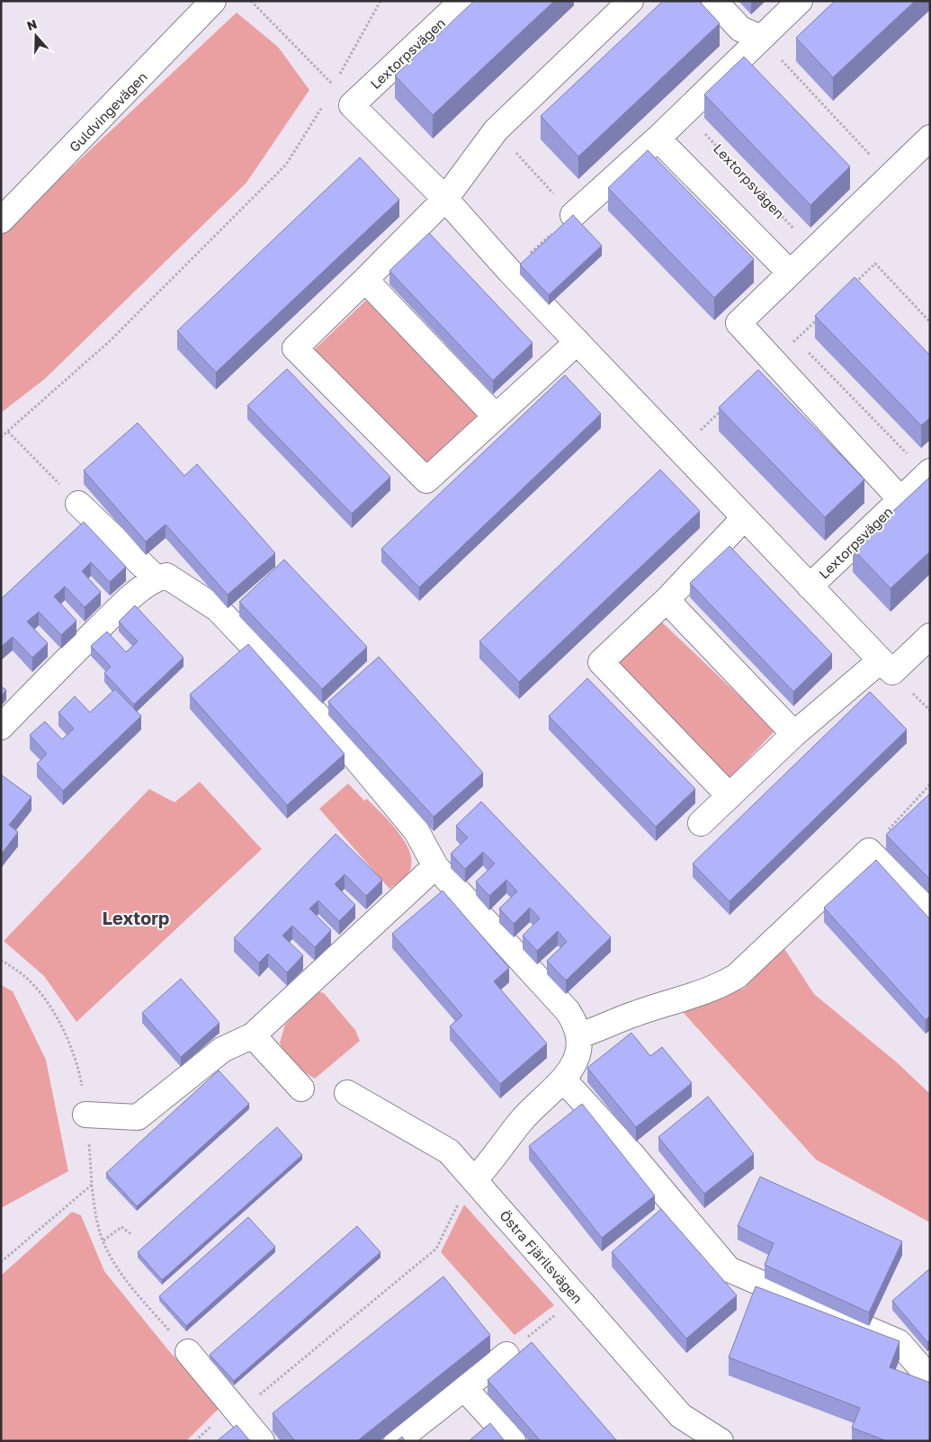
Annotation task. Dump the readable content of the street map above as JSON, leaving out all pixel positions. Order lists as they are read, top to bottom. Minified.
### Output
{"streets":{"street":["Lextorpsvägen","Guldvingevägen","Östra Fjärilsvägen"]},"districts":["Lextorp"],"north":"top"}
